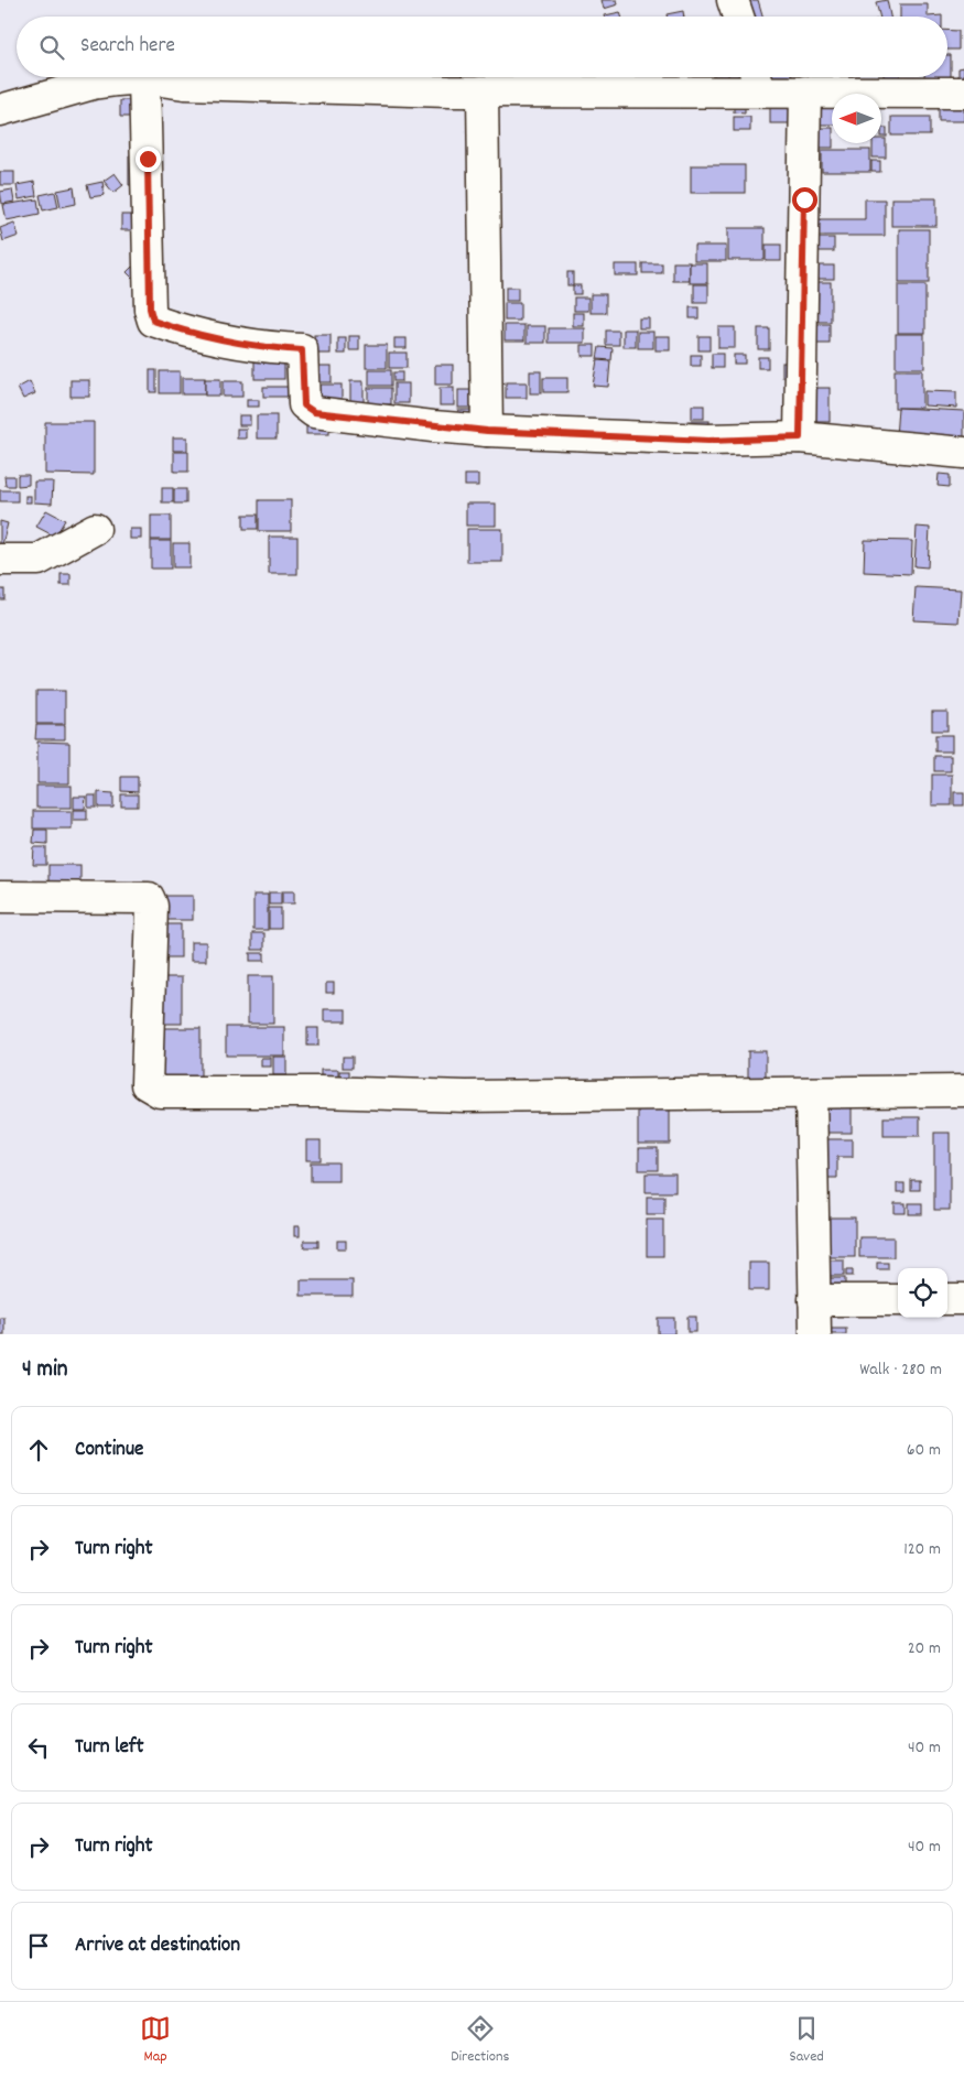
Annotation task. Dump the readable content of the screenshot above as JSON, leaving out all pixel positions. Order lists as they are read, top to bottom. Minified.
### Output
{"north":"left","page":{"search":"Search here","heading":["4 min","Walk · 280 m"],"list":[["Continue","60 m"],["Turn right","120 m"],["Turn right","20 m"],["Turn left","40 m"],["Turn right","40 m"],"Arrive at destination"],"nav":["Map","Directions","Saved"]}}
